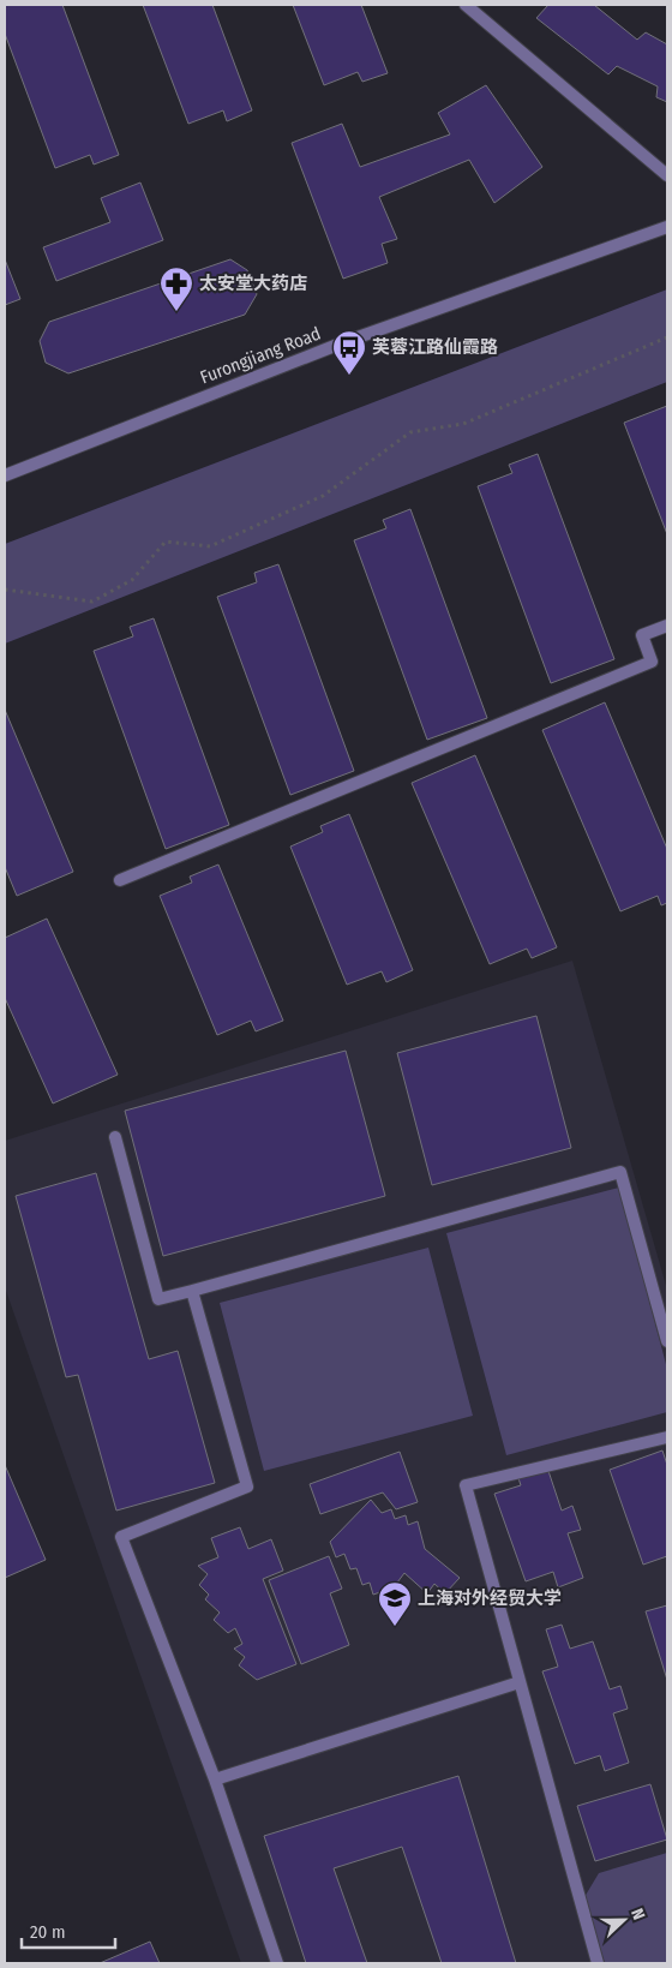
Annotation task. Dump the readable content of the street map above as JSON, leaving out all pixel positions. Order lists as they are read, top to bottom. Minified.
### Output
{"streets":{"street":["Furongjiang Road"]},"places":{"pharmacy":["太安堂大药店"],"bus stop":["芙蓉江路仙霞路"],"school or university":["上海对外经贸大学"]},"scale_bar":"20 m","north":"right"}
